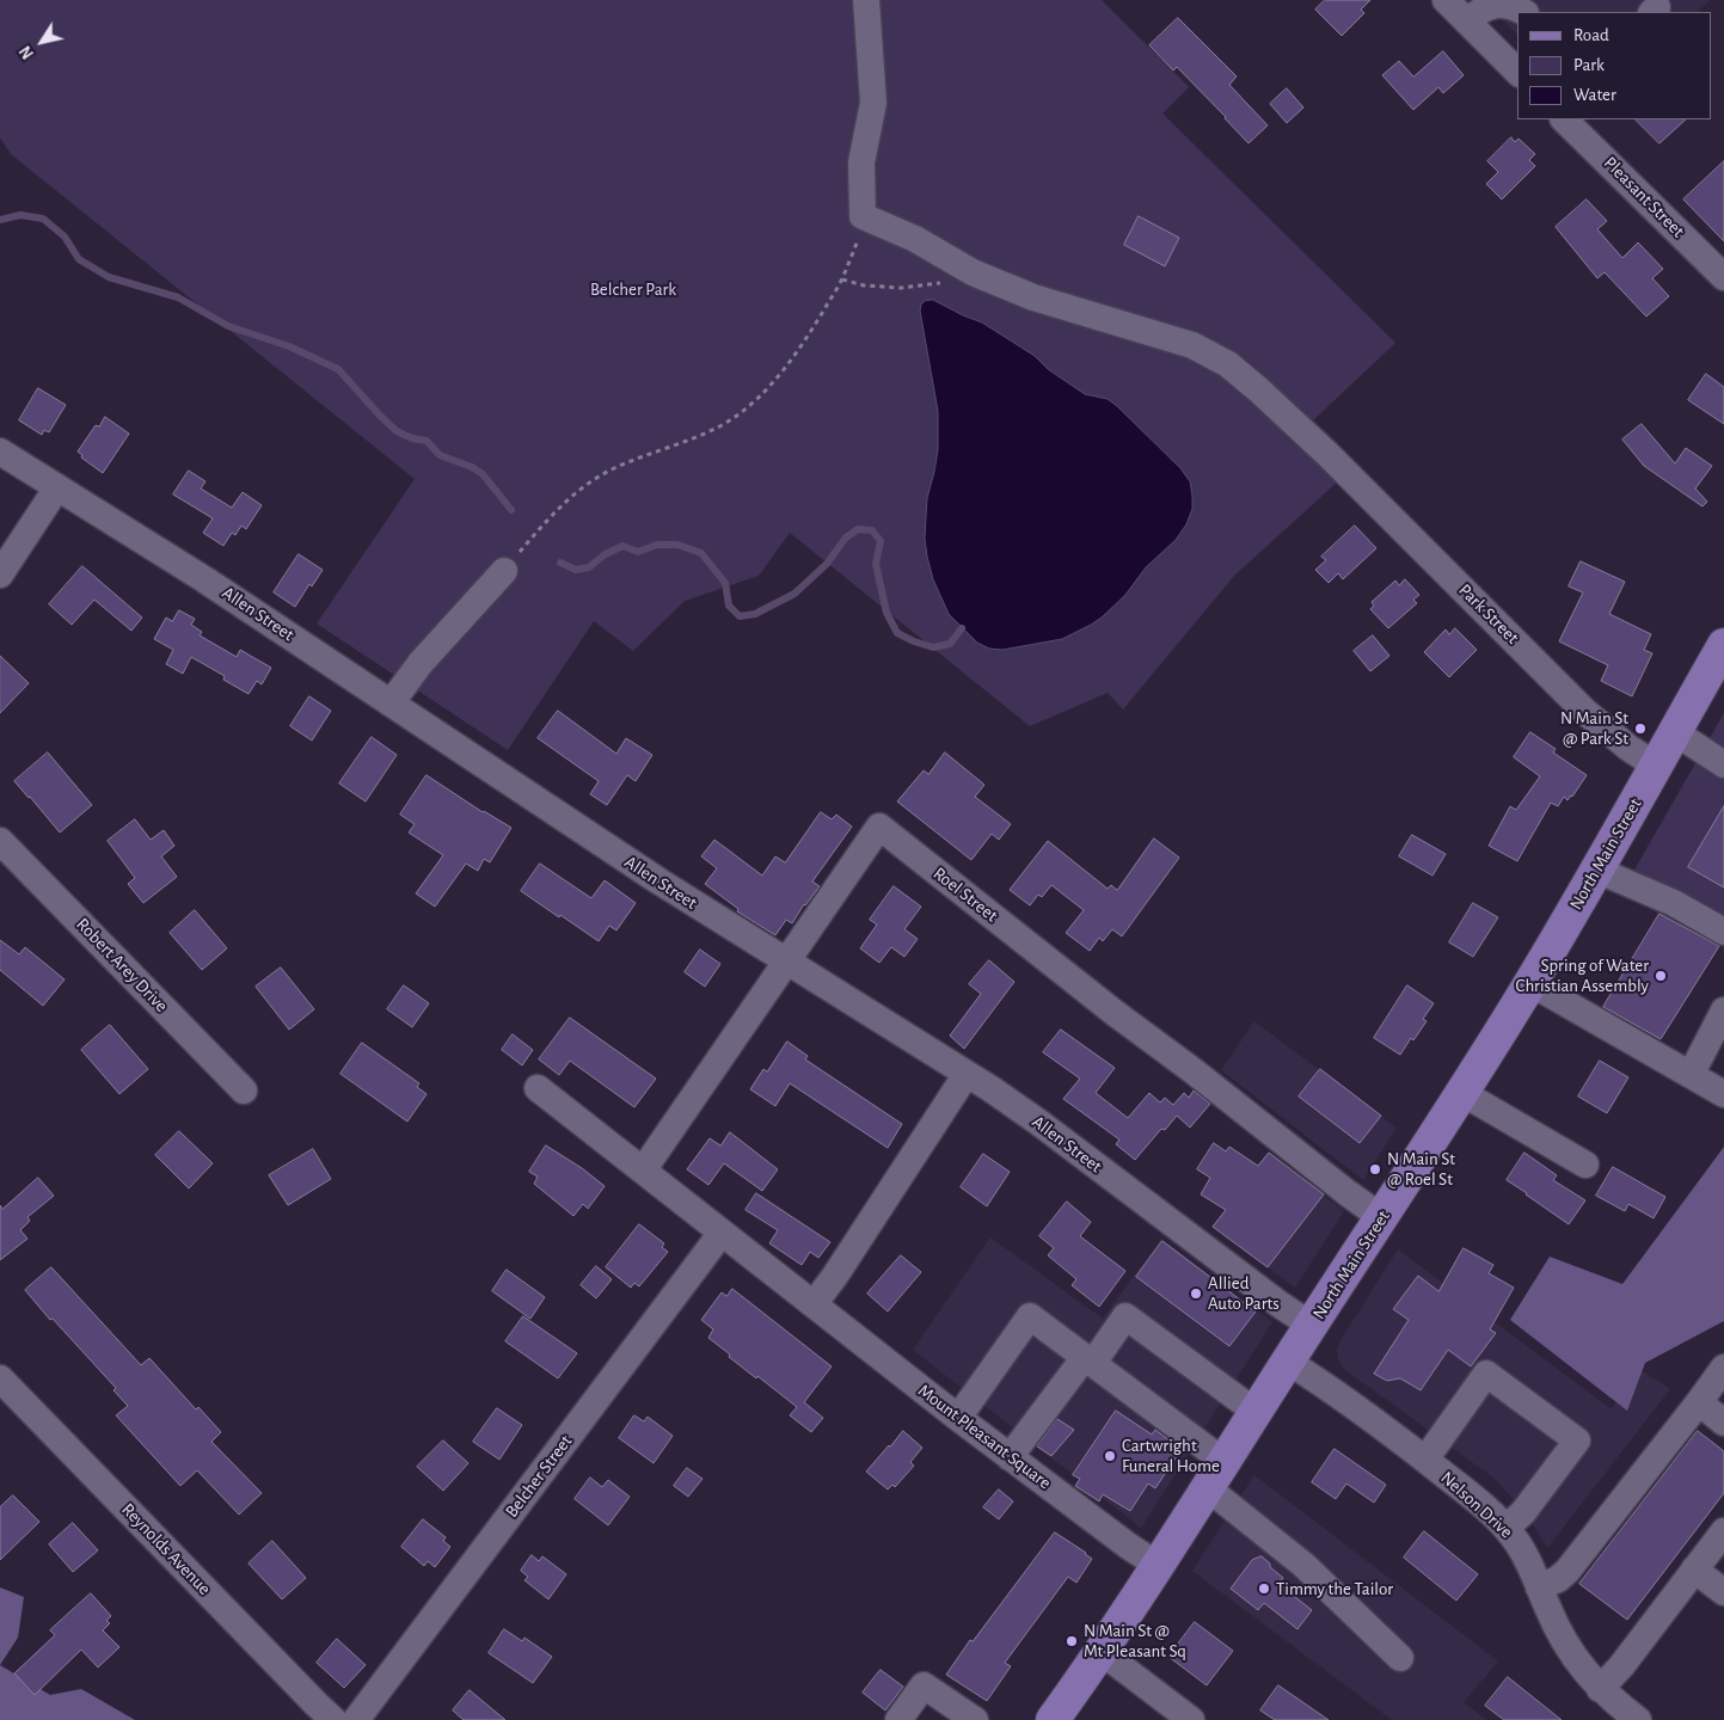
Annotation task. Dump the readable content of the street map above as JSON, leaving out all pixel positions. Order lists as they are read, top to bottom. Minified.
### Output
{"streets":{"main road":["North Main Street"],"street":["Pleasant Street","Allen Street","Park Street","Roel Street","Robert Arey Drive","Mount Pleasant Square","Belcher Street","Nelson Drive","Reynolds Avenue"]},"crossings":[["Allen Street","North Main Street"],["Allen Street","Roel Street"],["Park Street","North Main Street"],["North Main Street","Roel Street"],["North Main Street","Mount Pleasant Square"],["North Main Street","Nelson Drive"],["Roel Street","Mount Pleasant Square"],["Mount Pleasant Square","Belcher Street"]],"parks":["Belcher Park"],"places":["N Main St @ Park St","Spring of Water Christian Assembly","N Main St @ Roel St","Allied Auto Parts","Cartwright Funeral Home","Timmy the Tailor","N Main St @ Mt Pleasant Sq"],"legend":["Road","Park","Water"],"north":"bottom left"}
